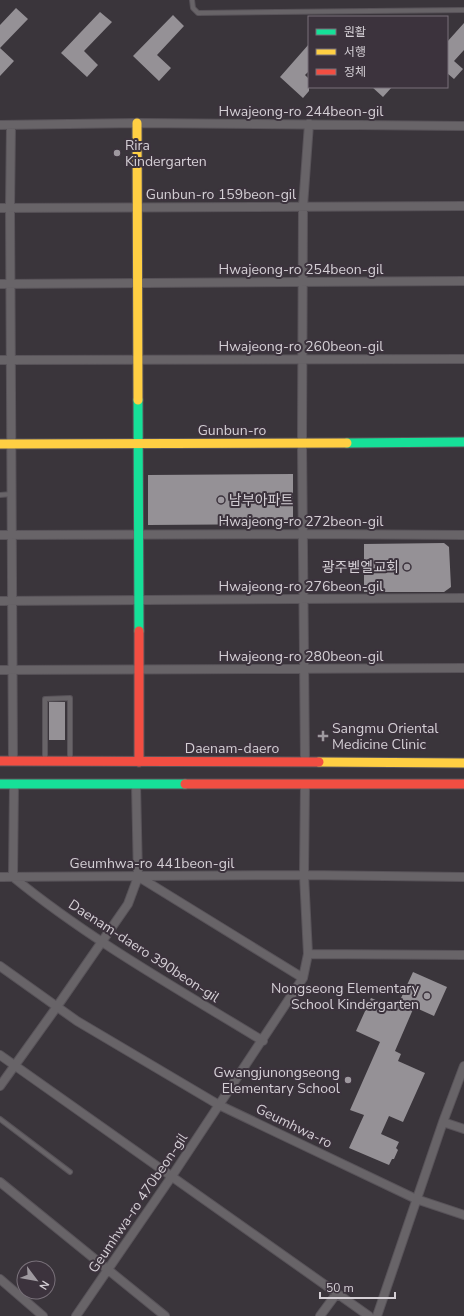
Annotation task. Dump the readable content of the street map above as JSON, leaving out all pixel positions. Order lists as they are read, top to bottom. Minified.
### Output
{"streets":{"street":["Hwajeong-ro 244beon-gil","Gunbun-ro 159beon-gil","Hwajeong-ro 254beon-gil","Hwajeong-ro 260beon-gil","Gunbun-ro","Hwajeong-ro 272beon-gil","Hwajeong-ro 276beon-gil","Hwajeong-ro 280beon-gil","Daenam-daero","Geumhwa-ro 441beon-gil","Daenam-daero 390beon-gil","Geumhwa-ro","Geumhwa-ro 470beon-gil"]},"crossings":[["Hwajeong-ro 244beon-gil","Gunbun-ro 159beon-gil"],["Gunbun-ro 159beon-gil","Hwajeong-ro 254beon-gil"],["Gunbun-ro 159beon-gil","Hwajeong-ro 260beon-gil"],["Gunbun-ro 159beon-gil","Gunbun-ro"],["Gunbun-ro 159beon-gil","Hwajeong-ro 272beon-gil"],["Gunbun-ro 159beon-gil","Hwajeong-ro 276beon-gil"],["Gunbun-ro 159beon-gil","Hwajeong-ro 280beon-gil"],["Gunbun-ro 159beon-gil","Daenam-daero"],["Geumhwa-ro 441beon-gil","Daenam-daero 390beon-gil"],["Daenam-daero 390beon-gil","Geumhwa-ro 470beon-gil"],["Geumhwa-ro","Geumhwa-ro 470beon-gil"]],"places":{"other":["Rira Kindergarten","남부아파트","광주벧엘교회","Nongseong Elementary School Kindergarten","Gwangjunongseong Elementary School"],"health":["Sangmu Oriental Medicine Clinic"]},"legend":["원활","서행","정체"],"scale_bar":"50 m","north":"bottom right"}
